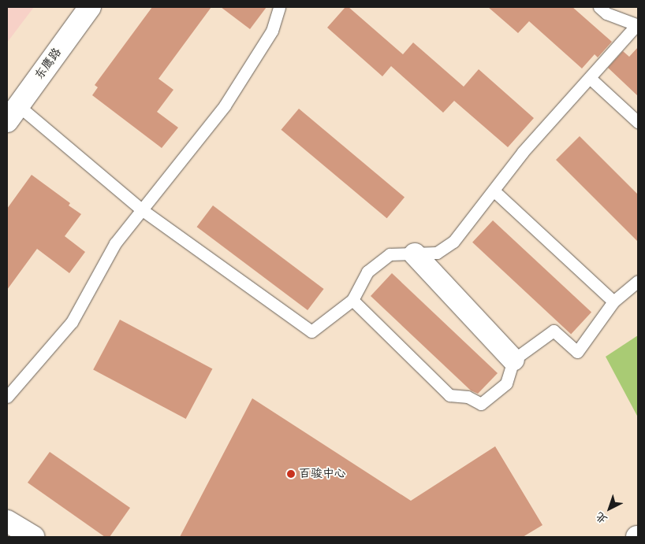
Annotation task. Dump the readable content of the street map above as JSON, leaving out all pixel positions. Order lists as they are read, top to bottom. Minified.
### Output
{"streets":{"street":["东鹰路"]},"places":["百骏中心"],"north":"bottom left"}
